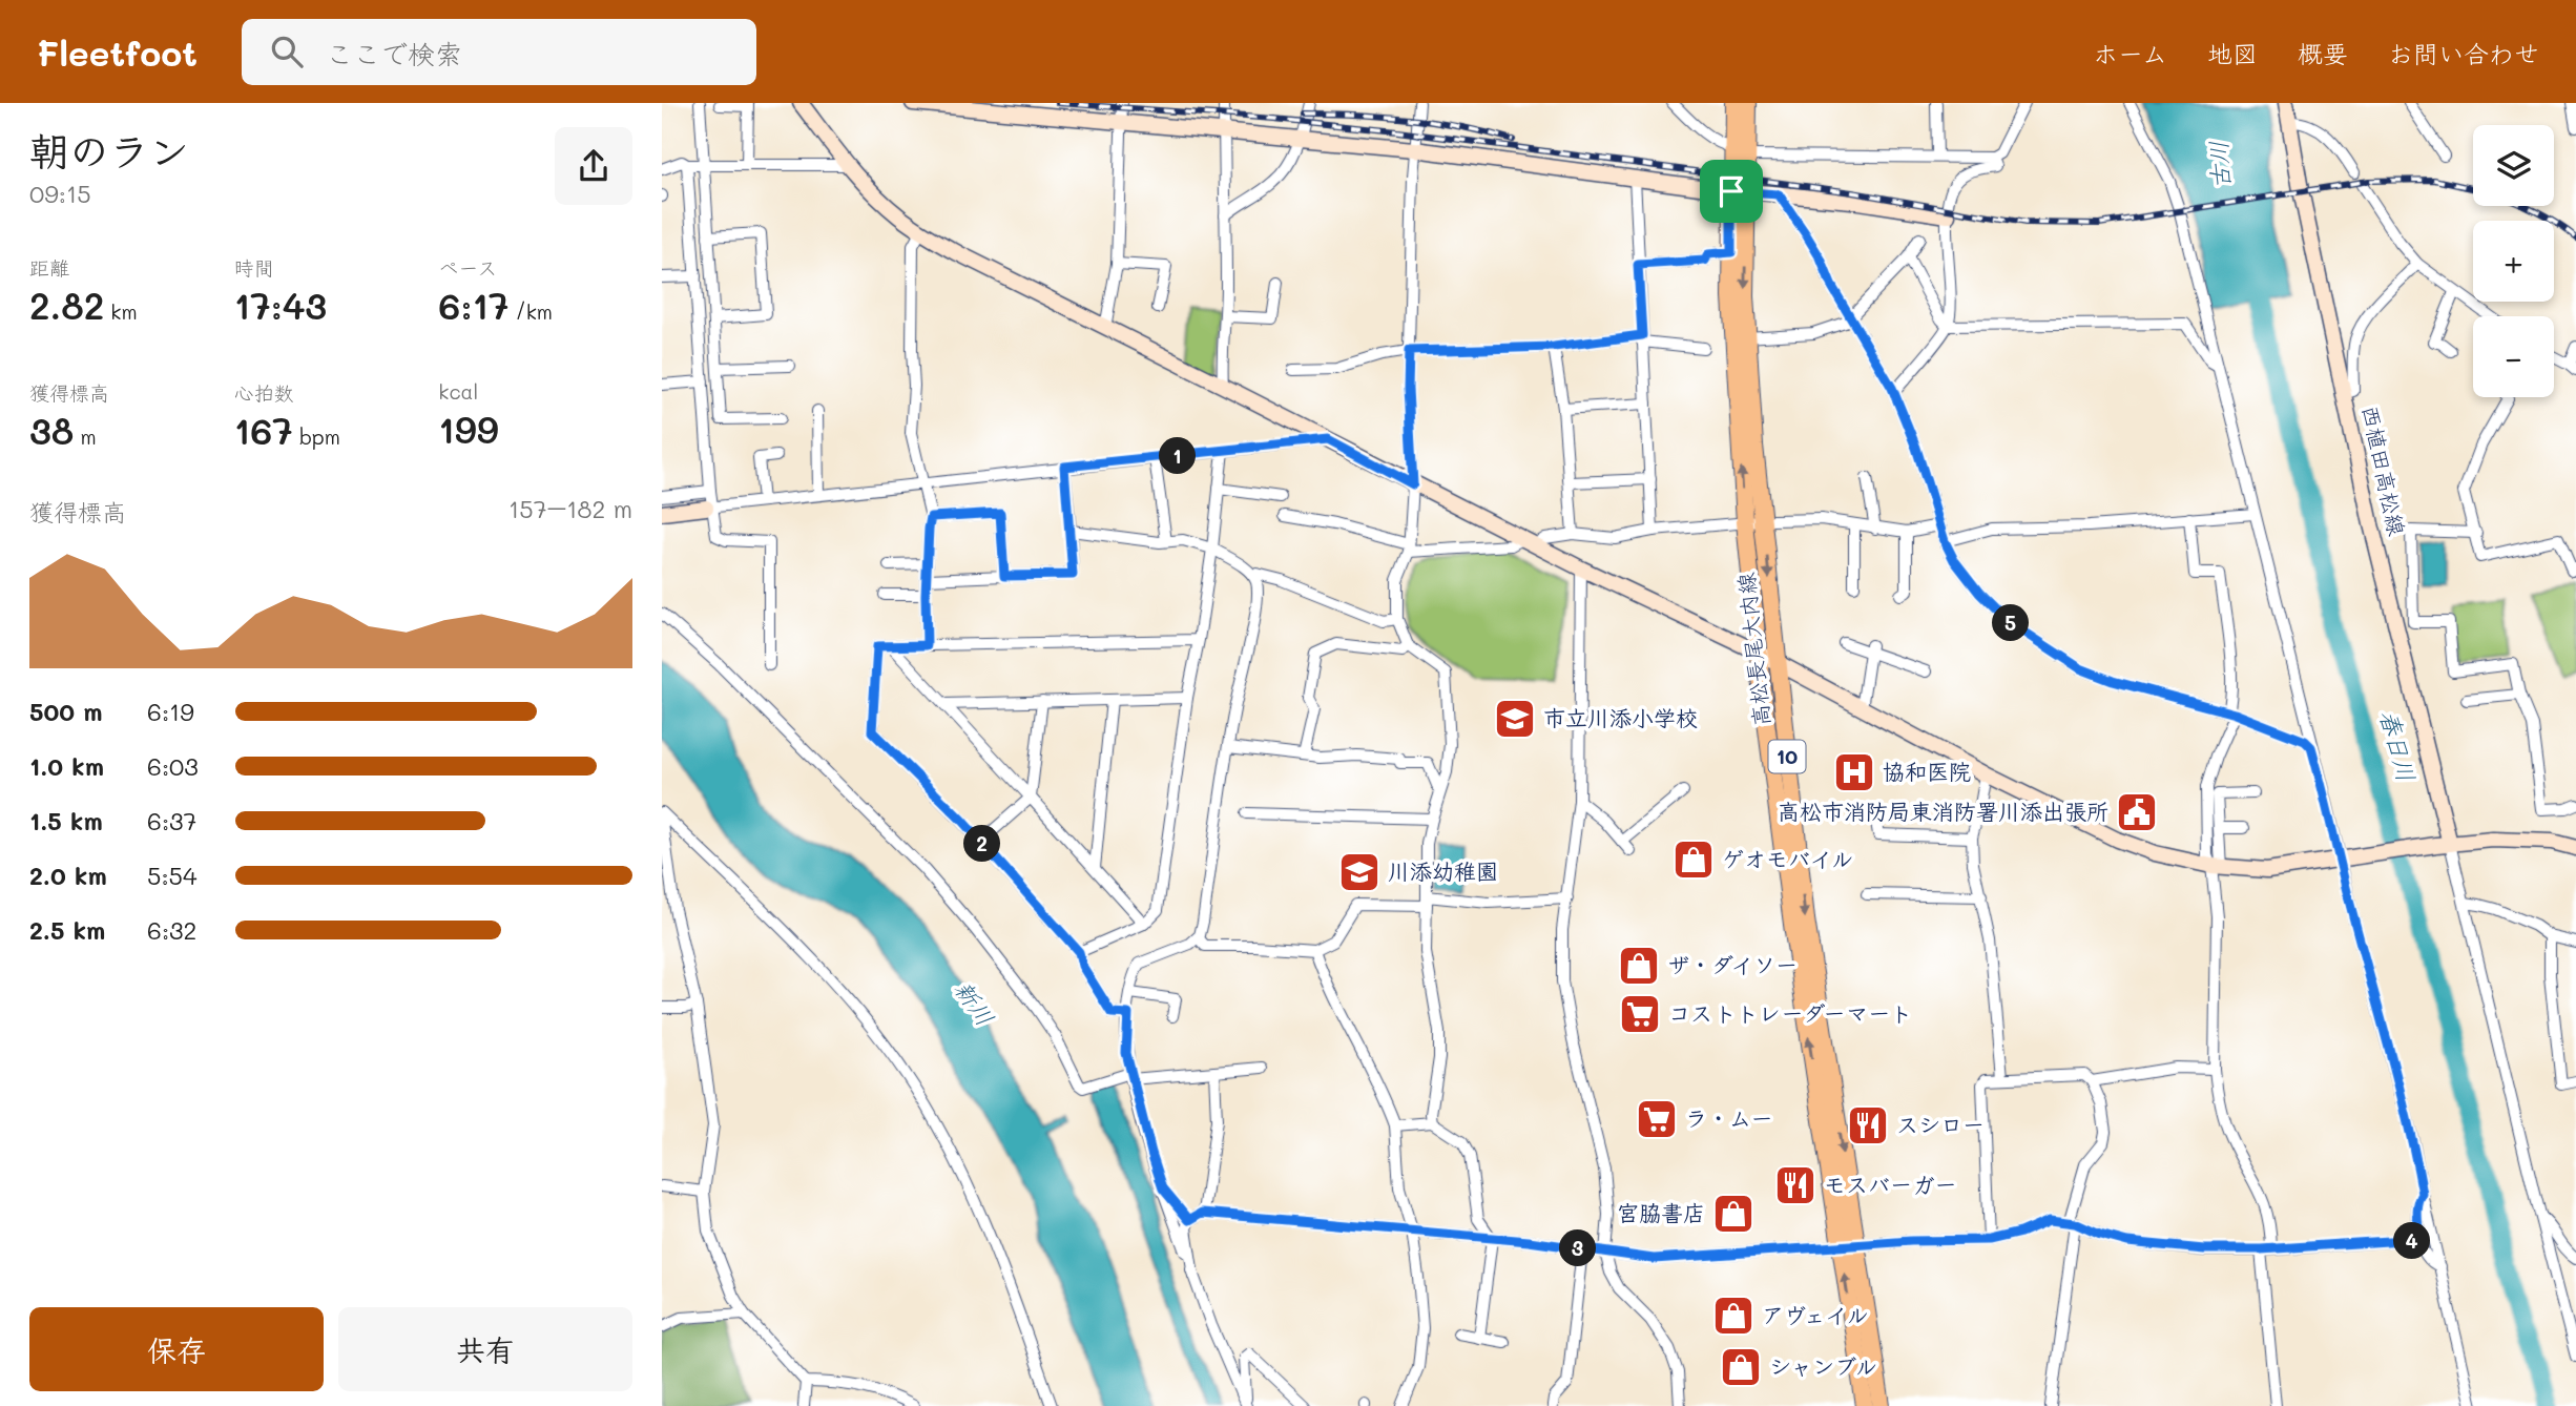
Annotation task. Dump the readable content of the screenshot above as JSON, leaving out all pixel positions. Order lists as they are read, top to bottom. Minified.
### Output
{"streets":{"main road":["高松長尾大内線","10"],"street":["西植田高松線"]},"water":["古川","春日川","新川"],"places":{"school or university":["市立川添小学校","川添幼稚園"],"hospital":["協和医院"],"public building":["高松市消防局東消防署川添出張所"],"shop":["ゲオモバイル","ザ・ダイソー","宮脇書店","アヴェイル","シャンブル"],"supermarket":["コストトレーダーマート","ラ・ムー"],"restaurant":["スシロー","モスバーガー"]},"page":{"header":"Fleetfoot","search":"ここで検索","nav":["ホーム","地図","概要","お問い合わせ"],"heading":["朝のラン","09:15"],"map_buttons":["+","−"],"stats":[["距離","2.82 km"],["時間","17:43"],["ペース","6:17 /km"],["獲得標高","38 m"],["心拍数","167 bpm"],["kcal","199"]],"pins":["1","5","2","4","3"],"chart":["獲得標高","157–182 m"],"list":[{"name":"500 m","note":"6:19"},{"name":"1.0 km","note":"6:03"},{"name":"1.5 km","note":"6:37"},{"name":"2.0 km","note":"5:54"},{"name":"2.5 km","note":"6:32"}],"buttons":["保存","共有"]}}
